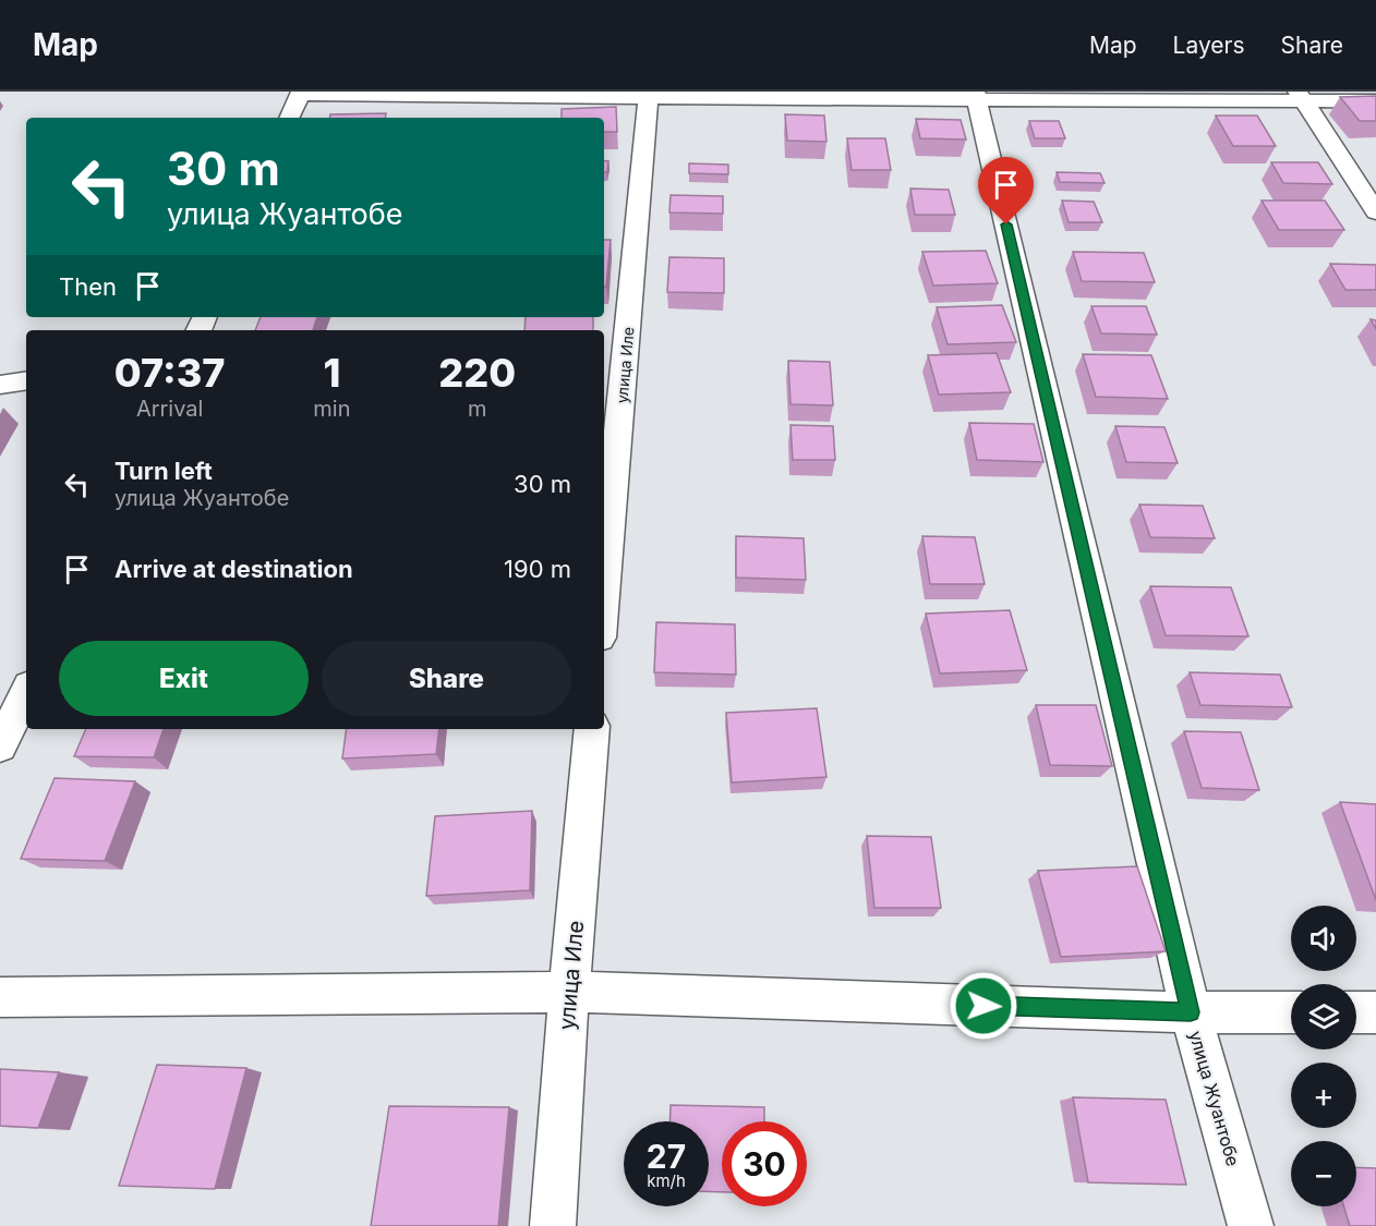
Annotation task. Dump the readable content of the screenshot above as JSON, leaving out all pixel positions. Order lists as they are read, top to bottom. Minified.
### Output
{"streets":{"street":["улица Иле","улица Жуантобе"]},"page":{"header":"Map","nav":["Map","Layers","Share"],"turn":["30 m","улица Жуантобе"],"then":"Then","eta":["07:37","Arrival","1","min","220","m"],"list":[{"name":"Turn left","note":"улица Жуантобе","value":"30 m"},{"name":"Arrive at destination","value":"190 m"}],"buttons":["Exit","Share"],"map_buttons":["+","−"],"speed":"27 km/h","limit":"30"}}
